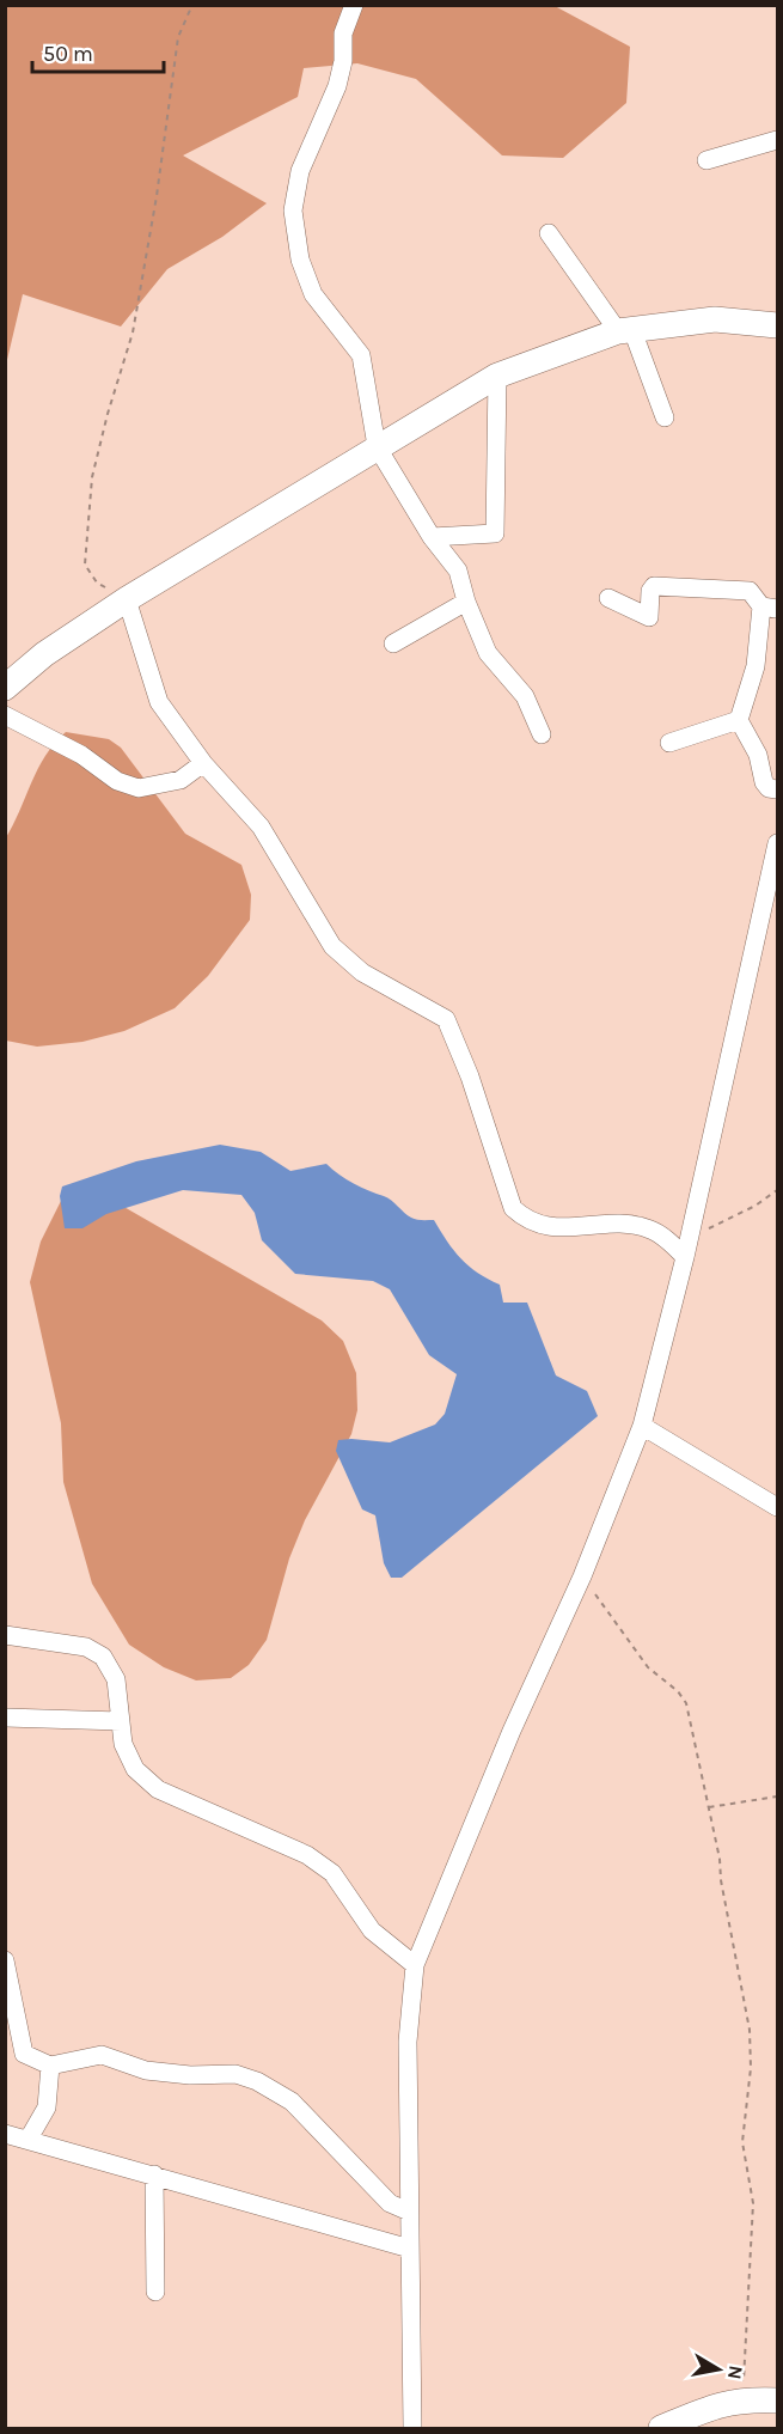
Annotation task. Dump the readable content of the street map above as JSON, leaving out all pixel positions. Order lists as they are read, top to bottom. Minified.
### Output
{"scale_bar":"50 m","north":"right"}
